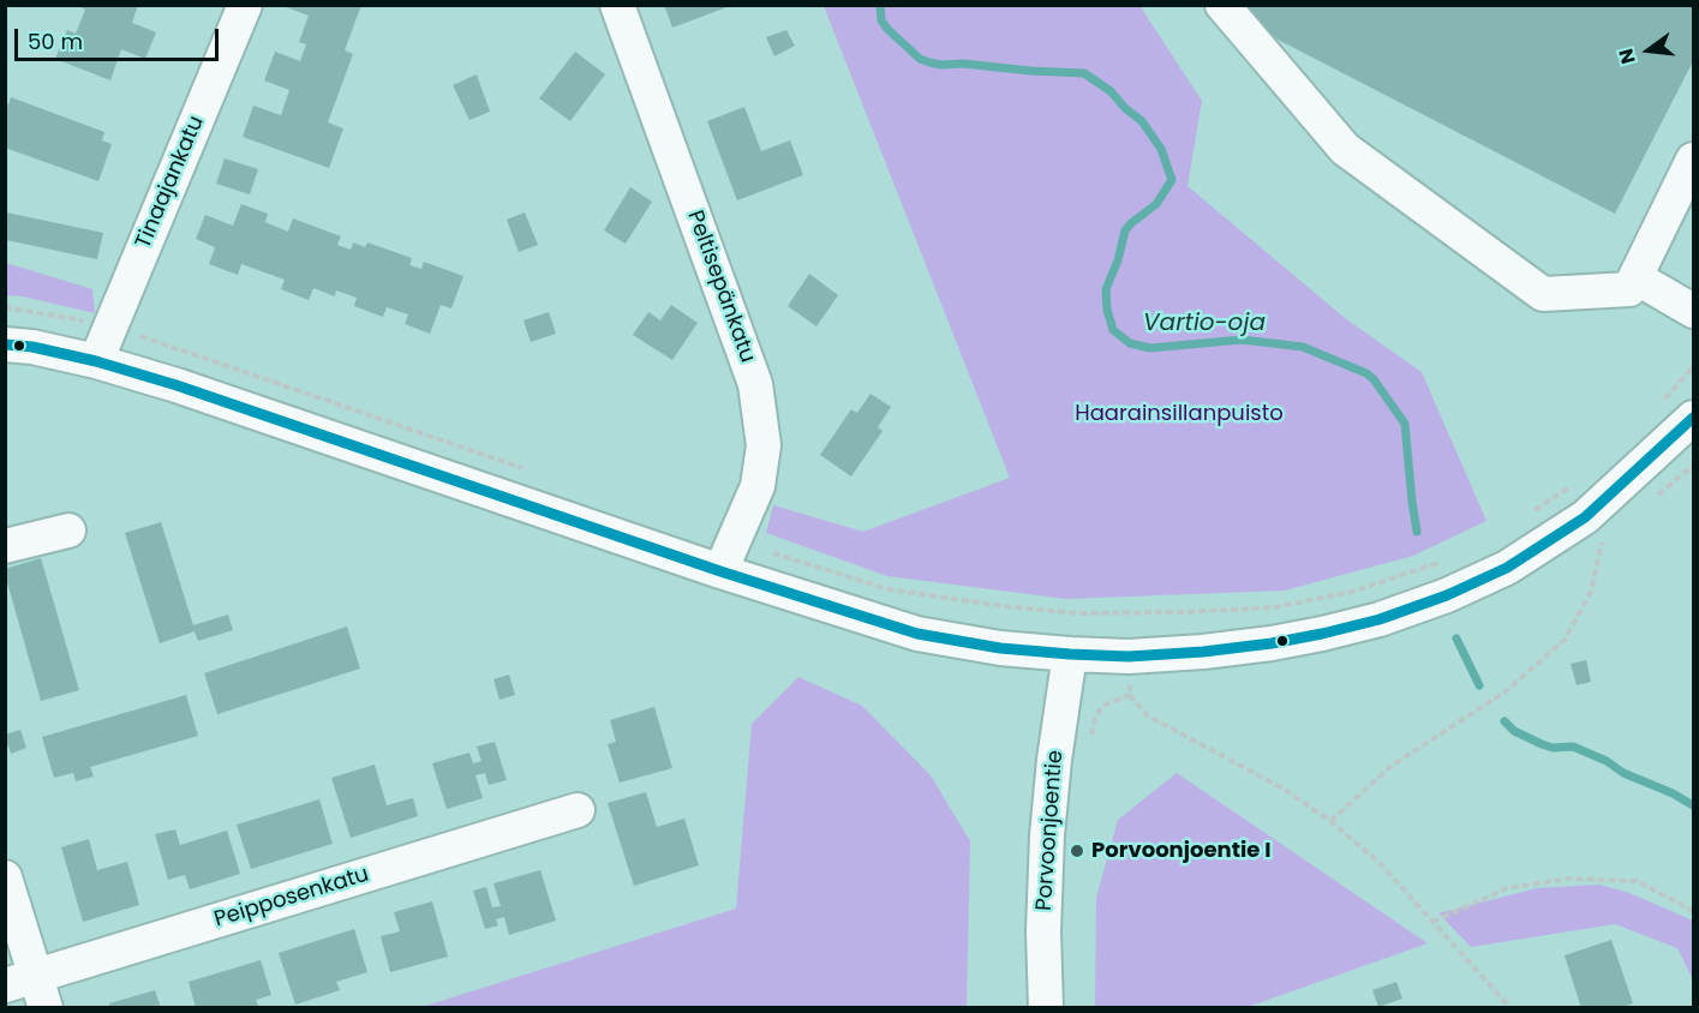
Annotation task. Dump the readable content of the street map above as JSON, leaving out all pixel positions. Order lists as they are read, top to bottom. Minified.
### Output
{"streets":{"street":["Tinaajankatu","Peltisepänkatu","Porvoonjoentie","Peipposenkatu"]},"water":["Vartio-oja"],"parks":["Haarainsillanpuisto"],"places":["Porvoonjoentie I"],"scale_bar":"50 m","north":"left"}
